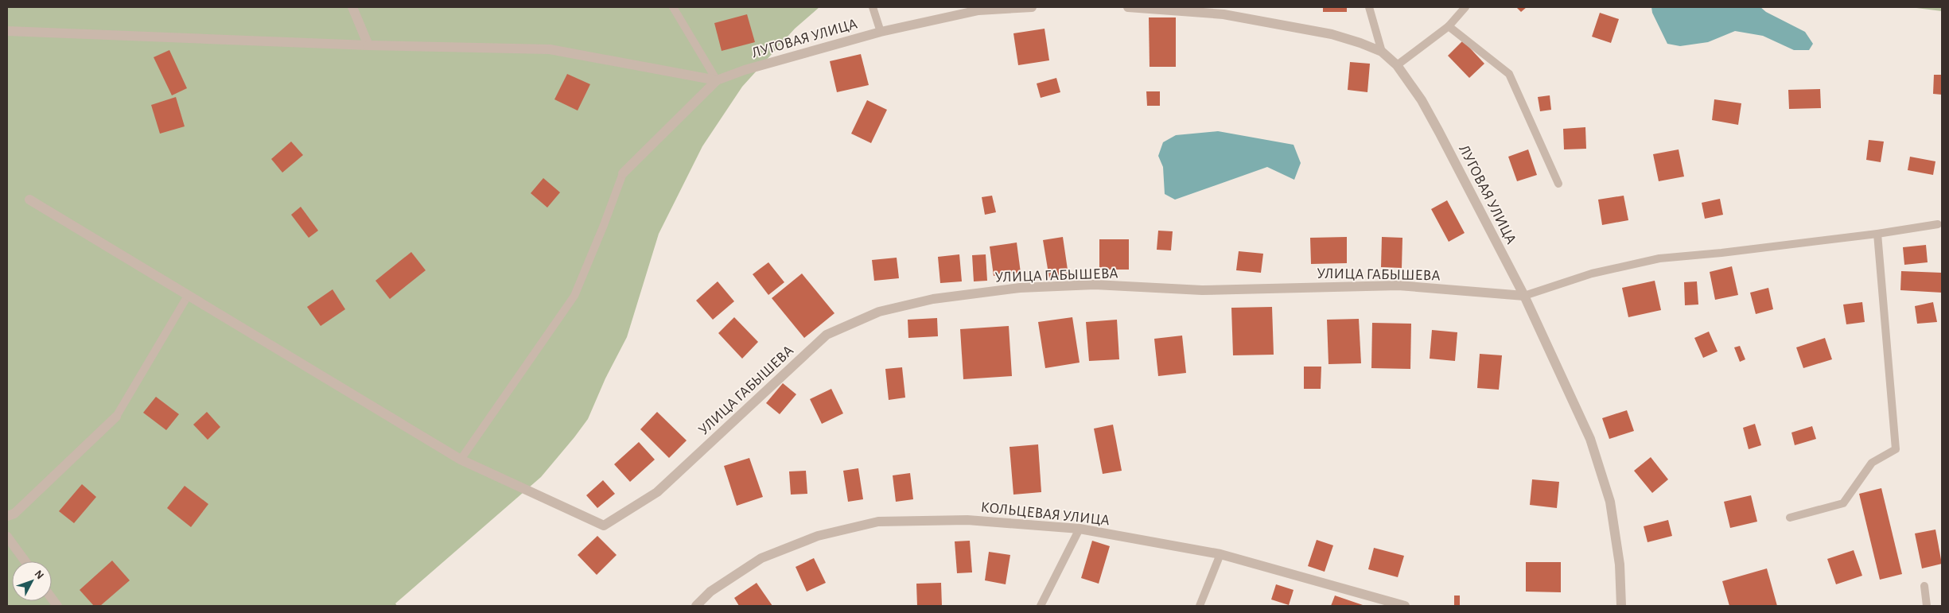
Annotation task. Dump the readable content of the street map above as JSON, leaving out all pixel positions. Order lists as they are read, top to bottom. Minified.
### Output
{"streets":{"street":["ЛУГОВАЯ УЛИЦА","УЛИЦА ГАБЫШЕВА","КОЛЬЦЕВАЯ УЛИЦА"]},"crossings":[["ЛУГОВАЯ УЛИЦА","УЛИЦА ГАБЫШЕВА"]],"north":"top right"}
